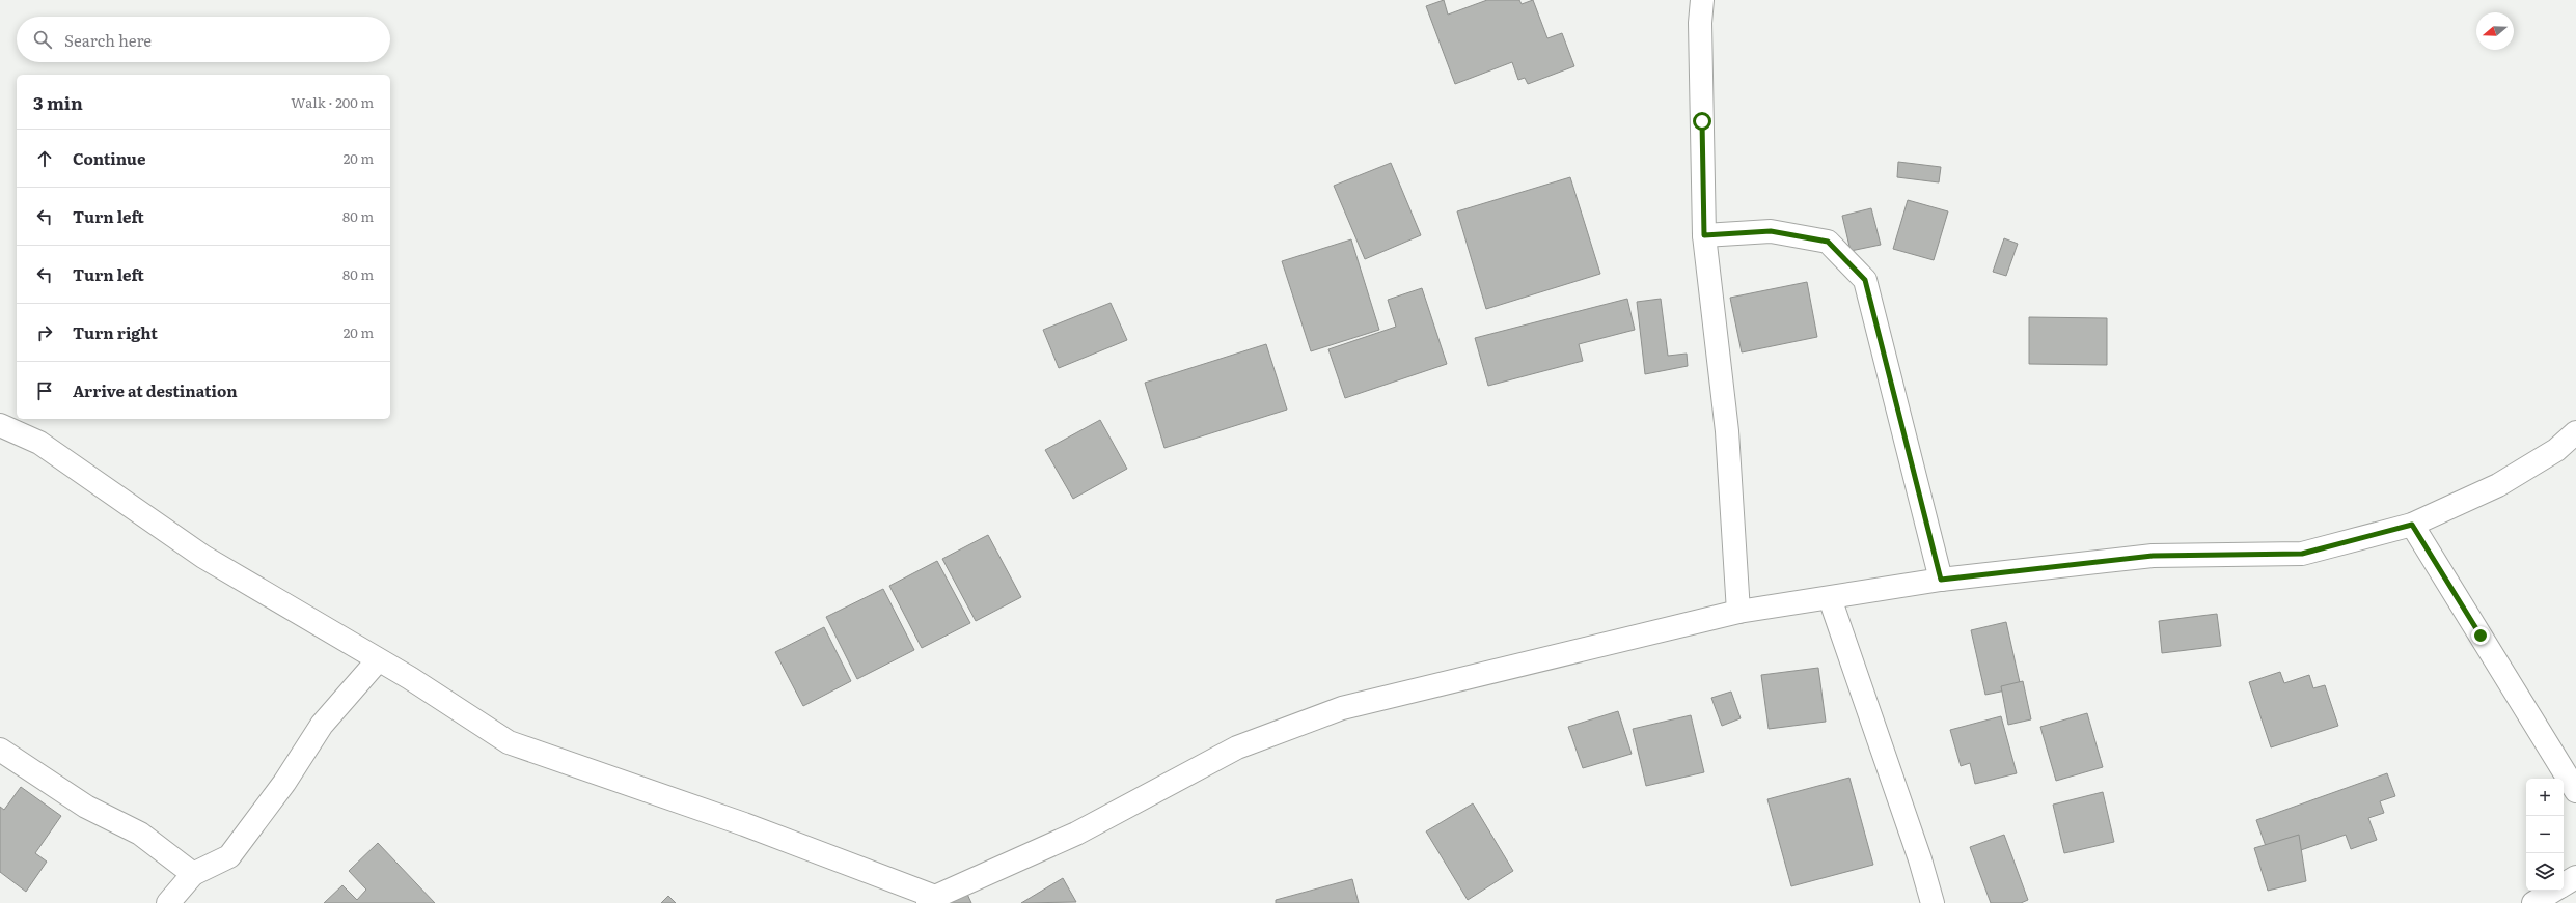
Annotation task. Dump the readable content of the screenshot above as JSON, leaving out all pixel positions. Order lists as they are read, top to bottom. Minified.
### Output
{"north":"left","page":{"search":"Search here","heading":["3 min","Walk · 200 m"],"list":[["Continue","20 m"],["Turn left","80 m"],["Turn left","80 m"],["Turn right","20 m"],"Arrive at destination"],"map_buttons":["+","−"]}}
